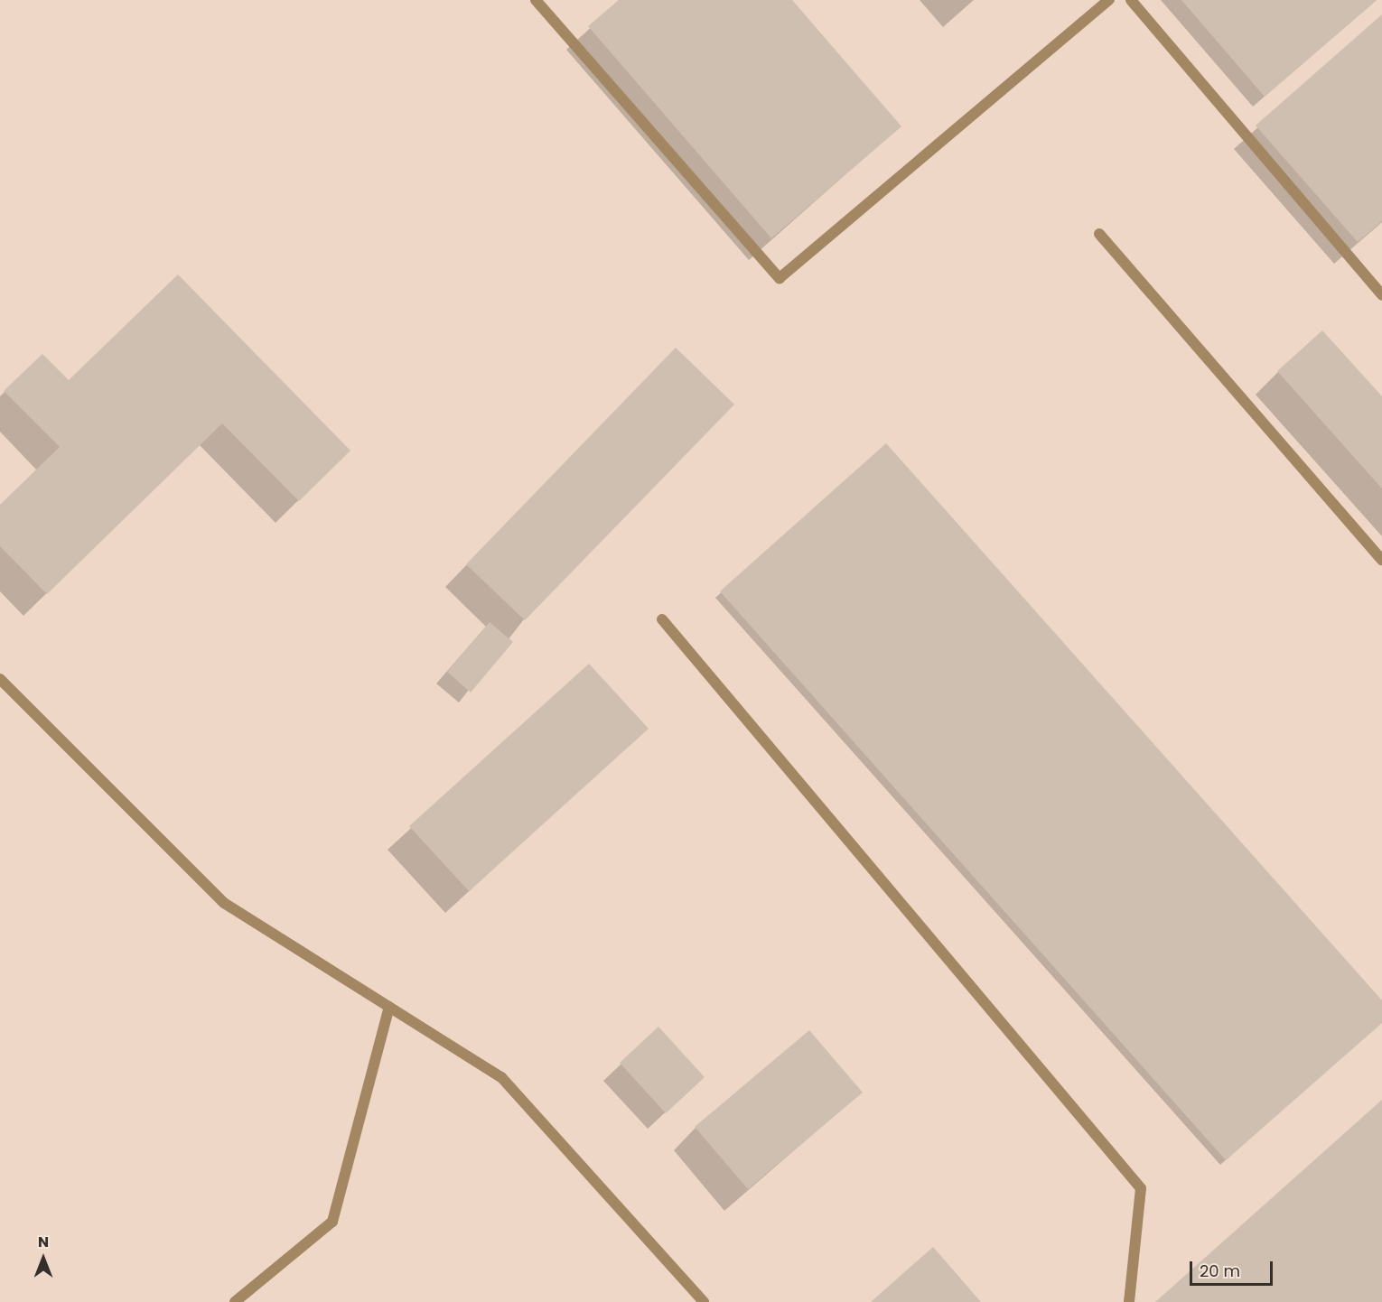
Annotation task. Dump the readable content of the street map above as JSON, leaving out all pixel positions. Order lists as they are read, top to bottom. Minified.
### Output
{"scale_bar":"20 m","north":"top"}
